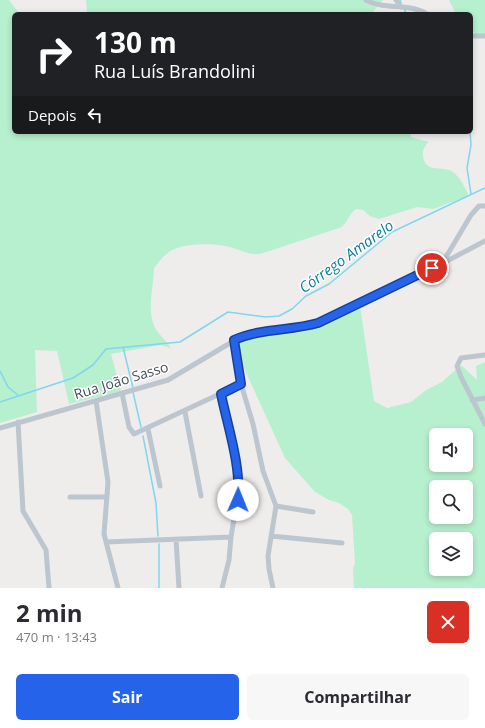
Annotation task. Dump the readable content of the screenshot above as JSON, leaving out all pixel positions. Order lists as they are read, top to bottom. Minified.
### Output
{"streets":{"street":["Rua João Sasso"]},"water":["Córrego Amarelo"],"page":{"turn":["130 m","Rua Luís Brandolini"],"then":"Depois","heading":["2 min","470 m · 13:43"],"buttons":["Sair","Compartilhar"]}}
